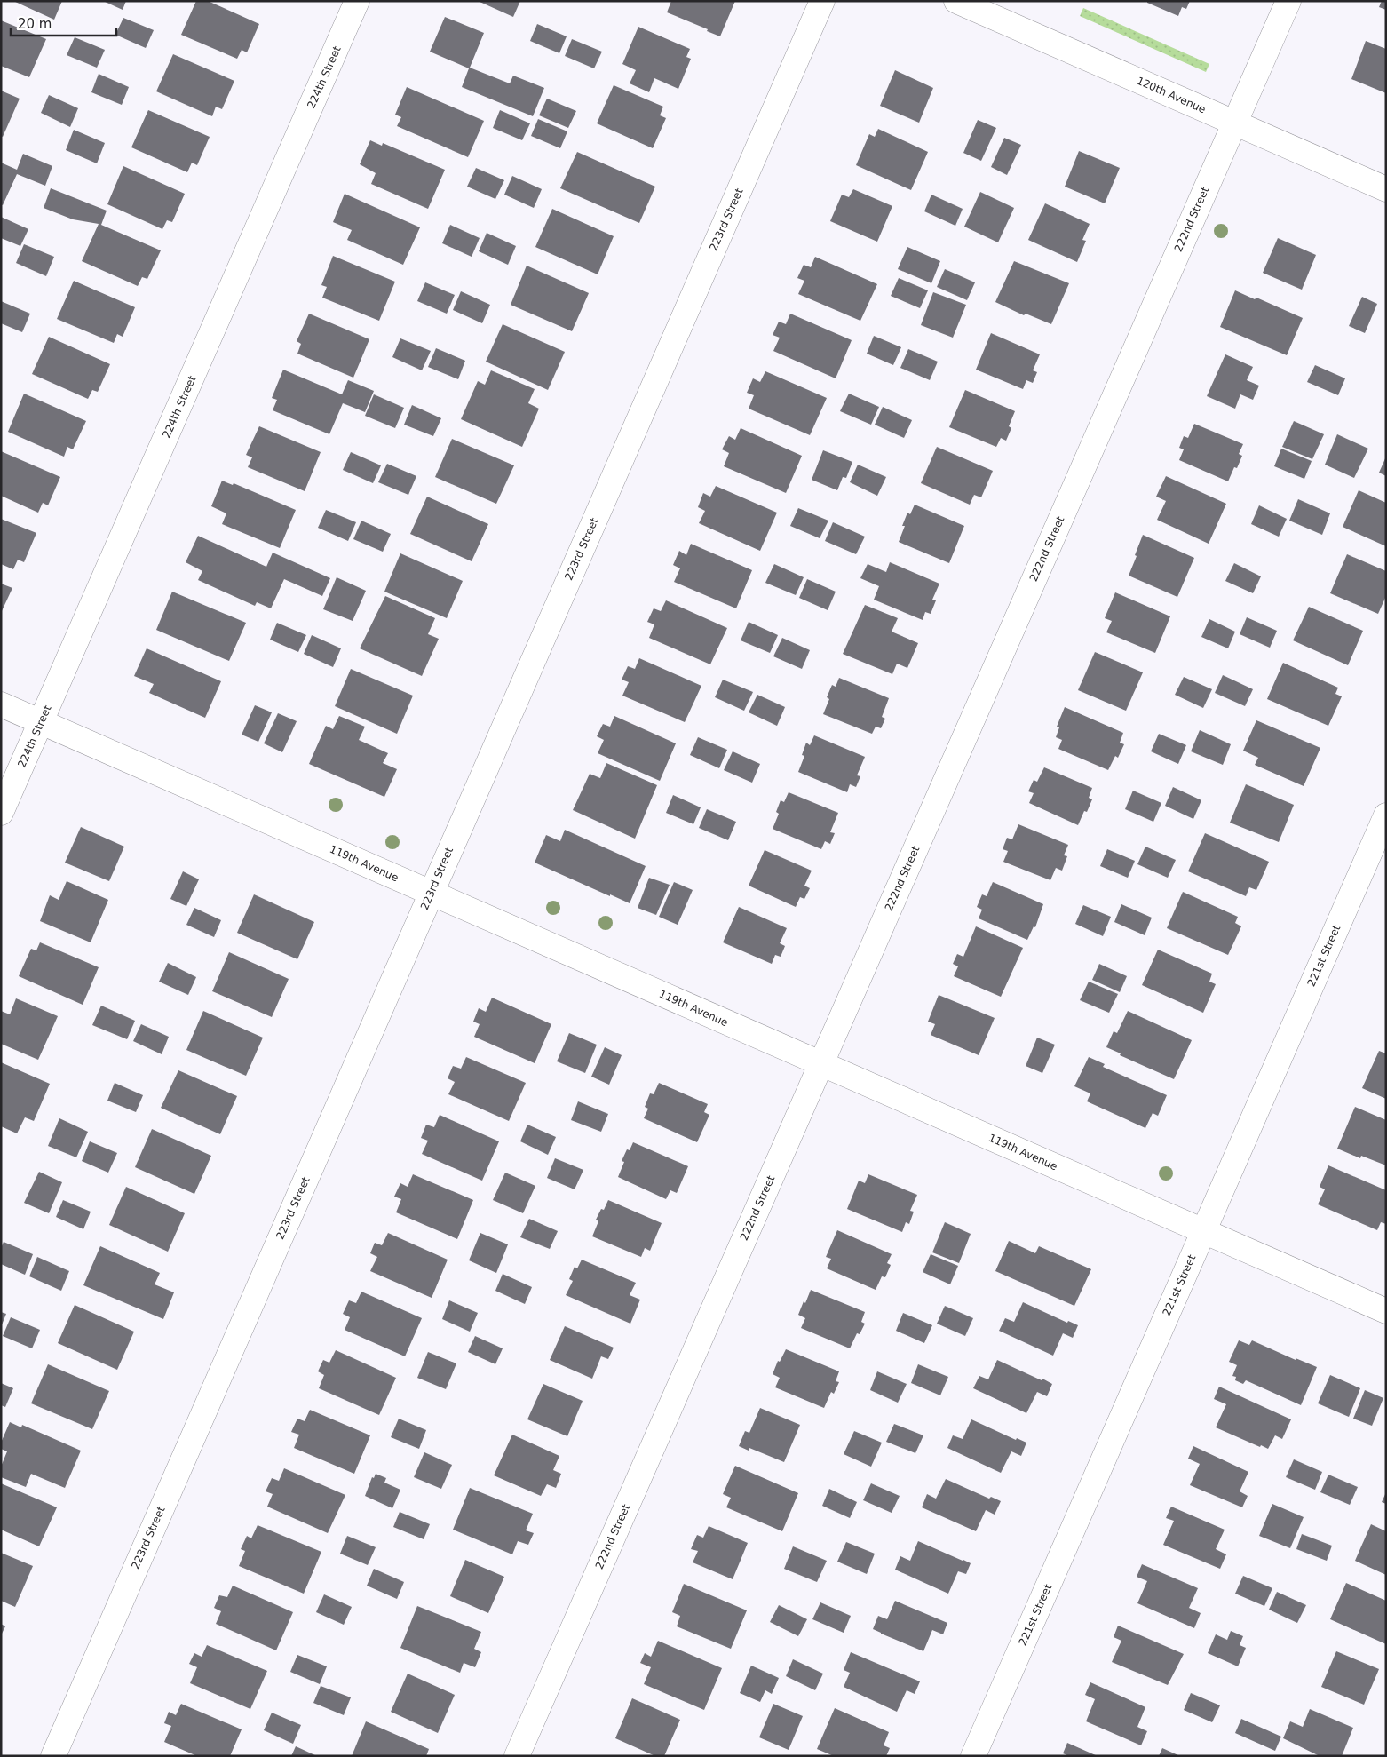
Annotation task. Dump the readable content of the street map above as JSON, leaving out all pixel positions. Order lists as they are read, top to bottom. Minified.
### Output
{"streets":{"street":["224th Street","120th Avenue","223rd Street","222nd Street","119th Avenue","221st Street"]},"crossings":[["224th Street","119th Avenue"],["120th Avenue","222nd Street"],["223rd Street","119th Avenue"],["222nd Street","119th Avenue"],["119th Avenue","221st Street"]],"scale_bar":"20 m"}
